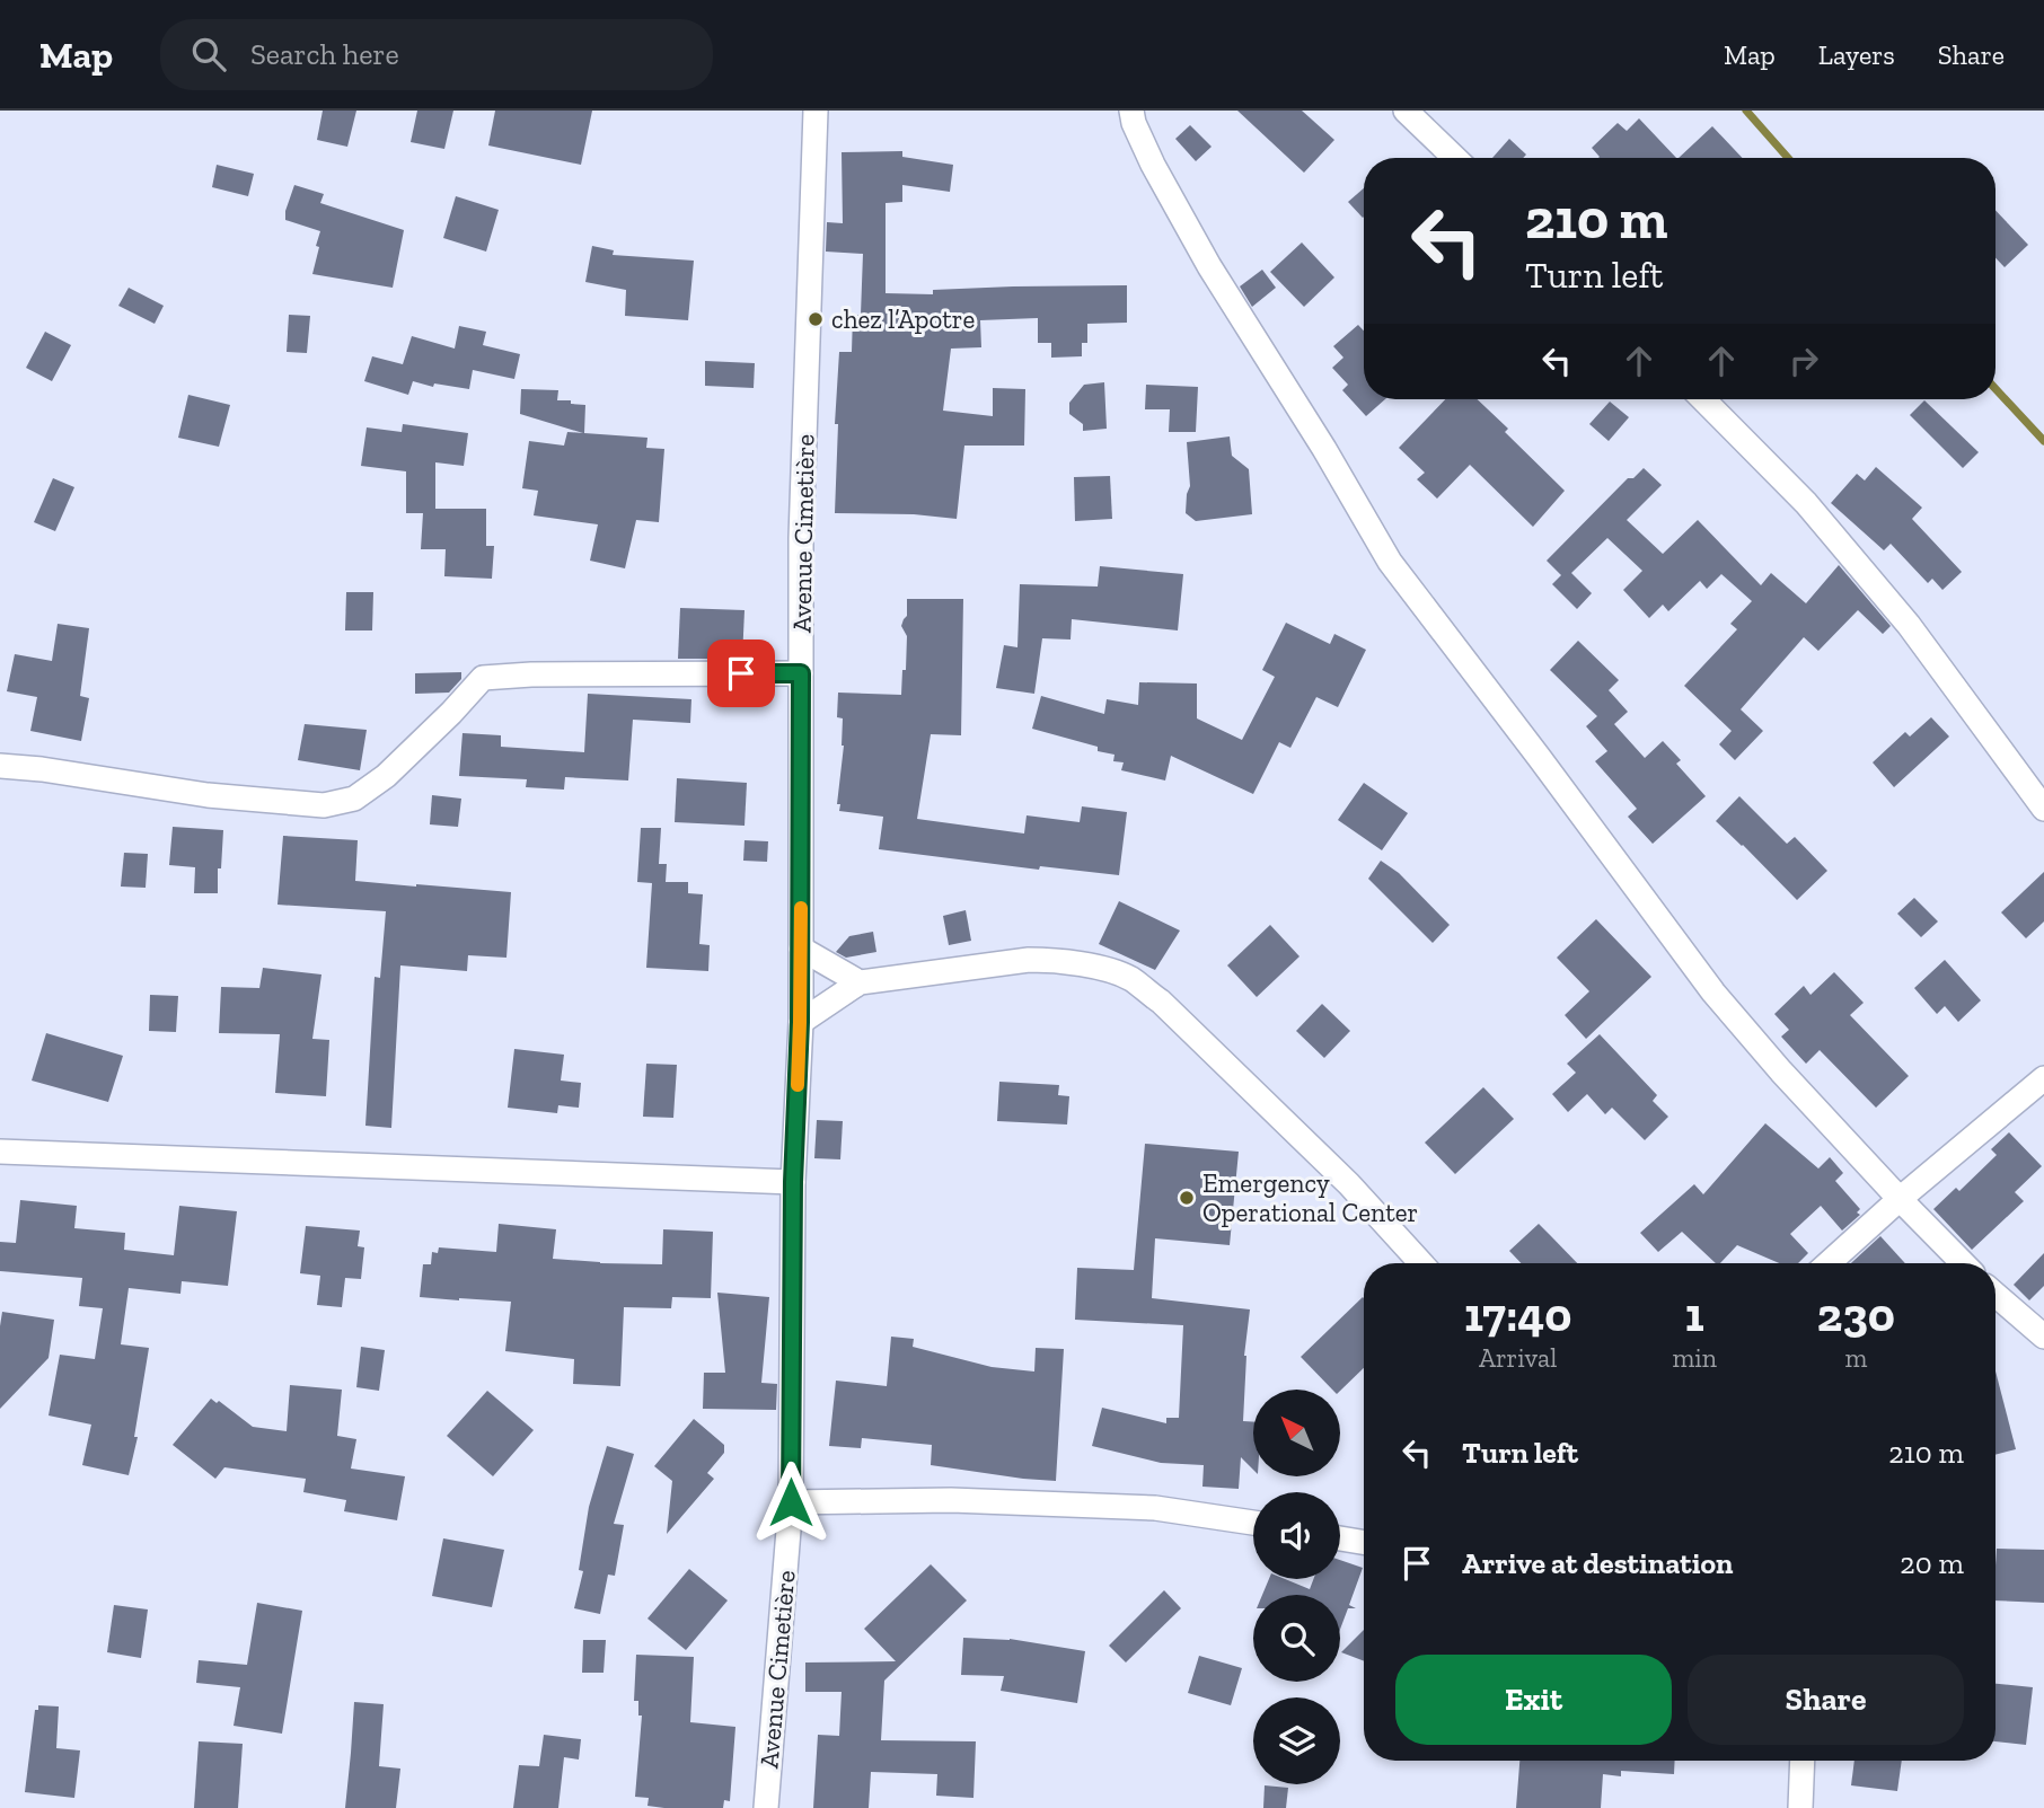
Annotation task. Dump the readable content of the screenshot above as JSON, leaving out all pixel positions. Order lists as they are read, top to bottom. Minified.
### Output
{"streets":{"street":["Avenue Cimetière"]},"places":["chez l’Apotre","Emergency Operational Center"],"north":"top left","page":{"header":"Map","search":"Search here","nav":["Map","Layers","Share"],"turn":["210 m","Turn left"],"eta":["17:40","Arrival","1","min","230","m"],"list":[{"name":"Turn left","value":"210 m"},{"name":"Arrive at destination","value":"20 m"}],"buttons":["Exit","Share"]}}
